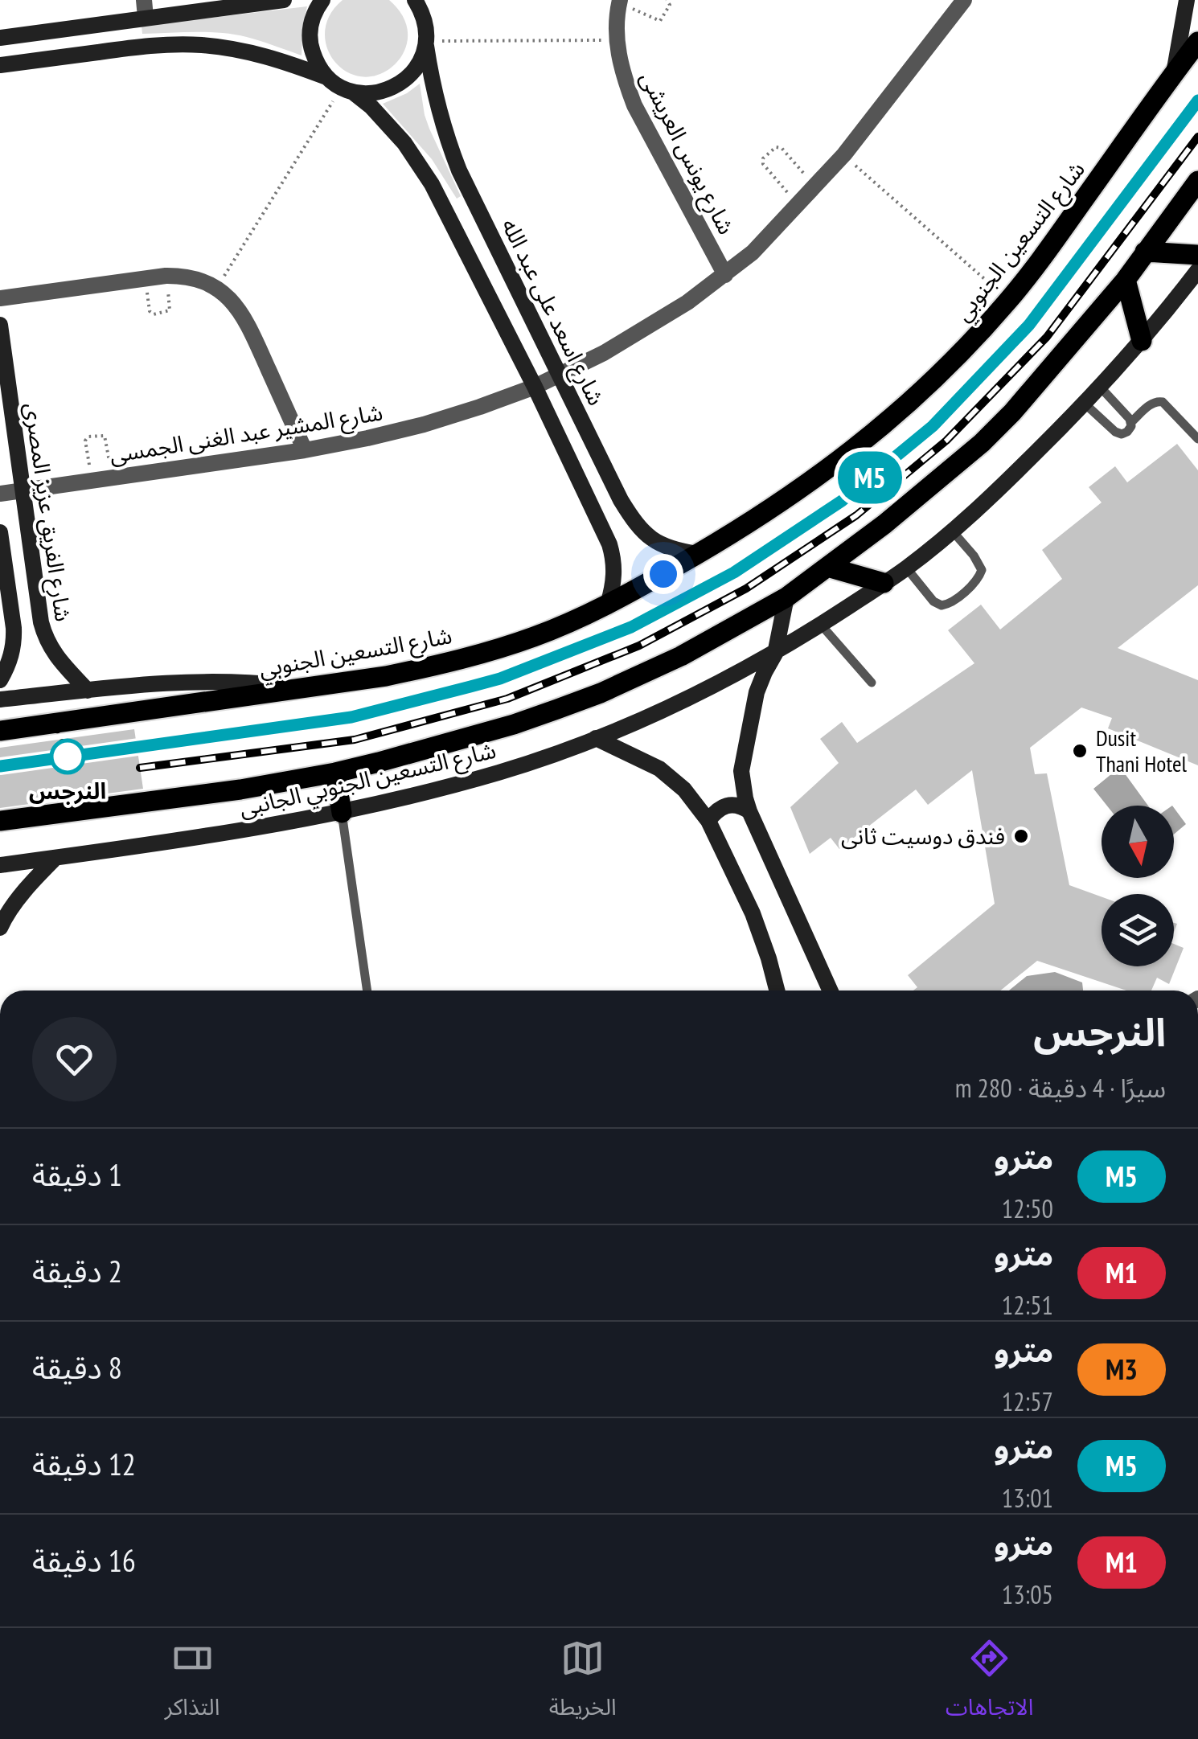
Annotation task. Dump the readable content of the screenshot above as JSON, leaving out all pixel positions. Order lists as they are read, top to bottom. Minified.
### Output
{"streets":{"main road":["شارع التسعين الجنوبي"],"street":["شارع يونس العريشى","شارع اسعد على عبد الله","شارع المشير عبد الغنى الجمسى","شارع الفريق عزيز المصرى","شارع التسعين الجنوبي الجانبى"]},"crossings":[["شارع يونس العريشى","شارع المشير عبد الغنى الجمسى"],["شارع التسعين الجنوبي","شارع اسعد على عبد الله"],["شارع اسعد على عبد الله","شارع المشير عبد الغنى الجمسى"],["شارع المشير عبد الغنى الجمسى","شارع الفريق عزيز المصرى"]],"places":["Dusit Thani Hotel","النرجس","فندق دوسيت ثانى"],"lines":["metro line M5"],"north":"bottom","page":{"on_map":"M5","heading":["النرجس","سيرًا · 4 دقيقة · 280 m"],"list":[{"mark":"M5","name":"مترو","note":"12:50","value":"1 دقيقة"},{"mark":"M1","name":"مترو","note":"12:51","value":"2 دقيقة"},{"mark":"M3","name":"مترو","note":"12:57","value":"8 دقيقة"},{"mark":"M5","name":"مترو","note":"13:01","value":"12 دقيقة"},{"mark":"M1","name":"مترو","note":"13:05","value":"16 دقيقة"}],"tabs":["الاتجاهات","الخريطة","التذاكر"]}}
